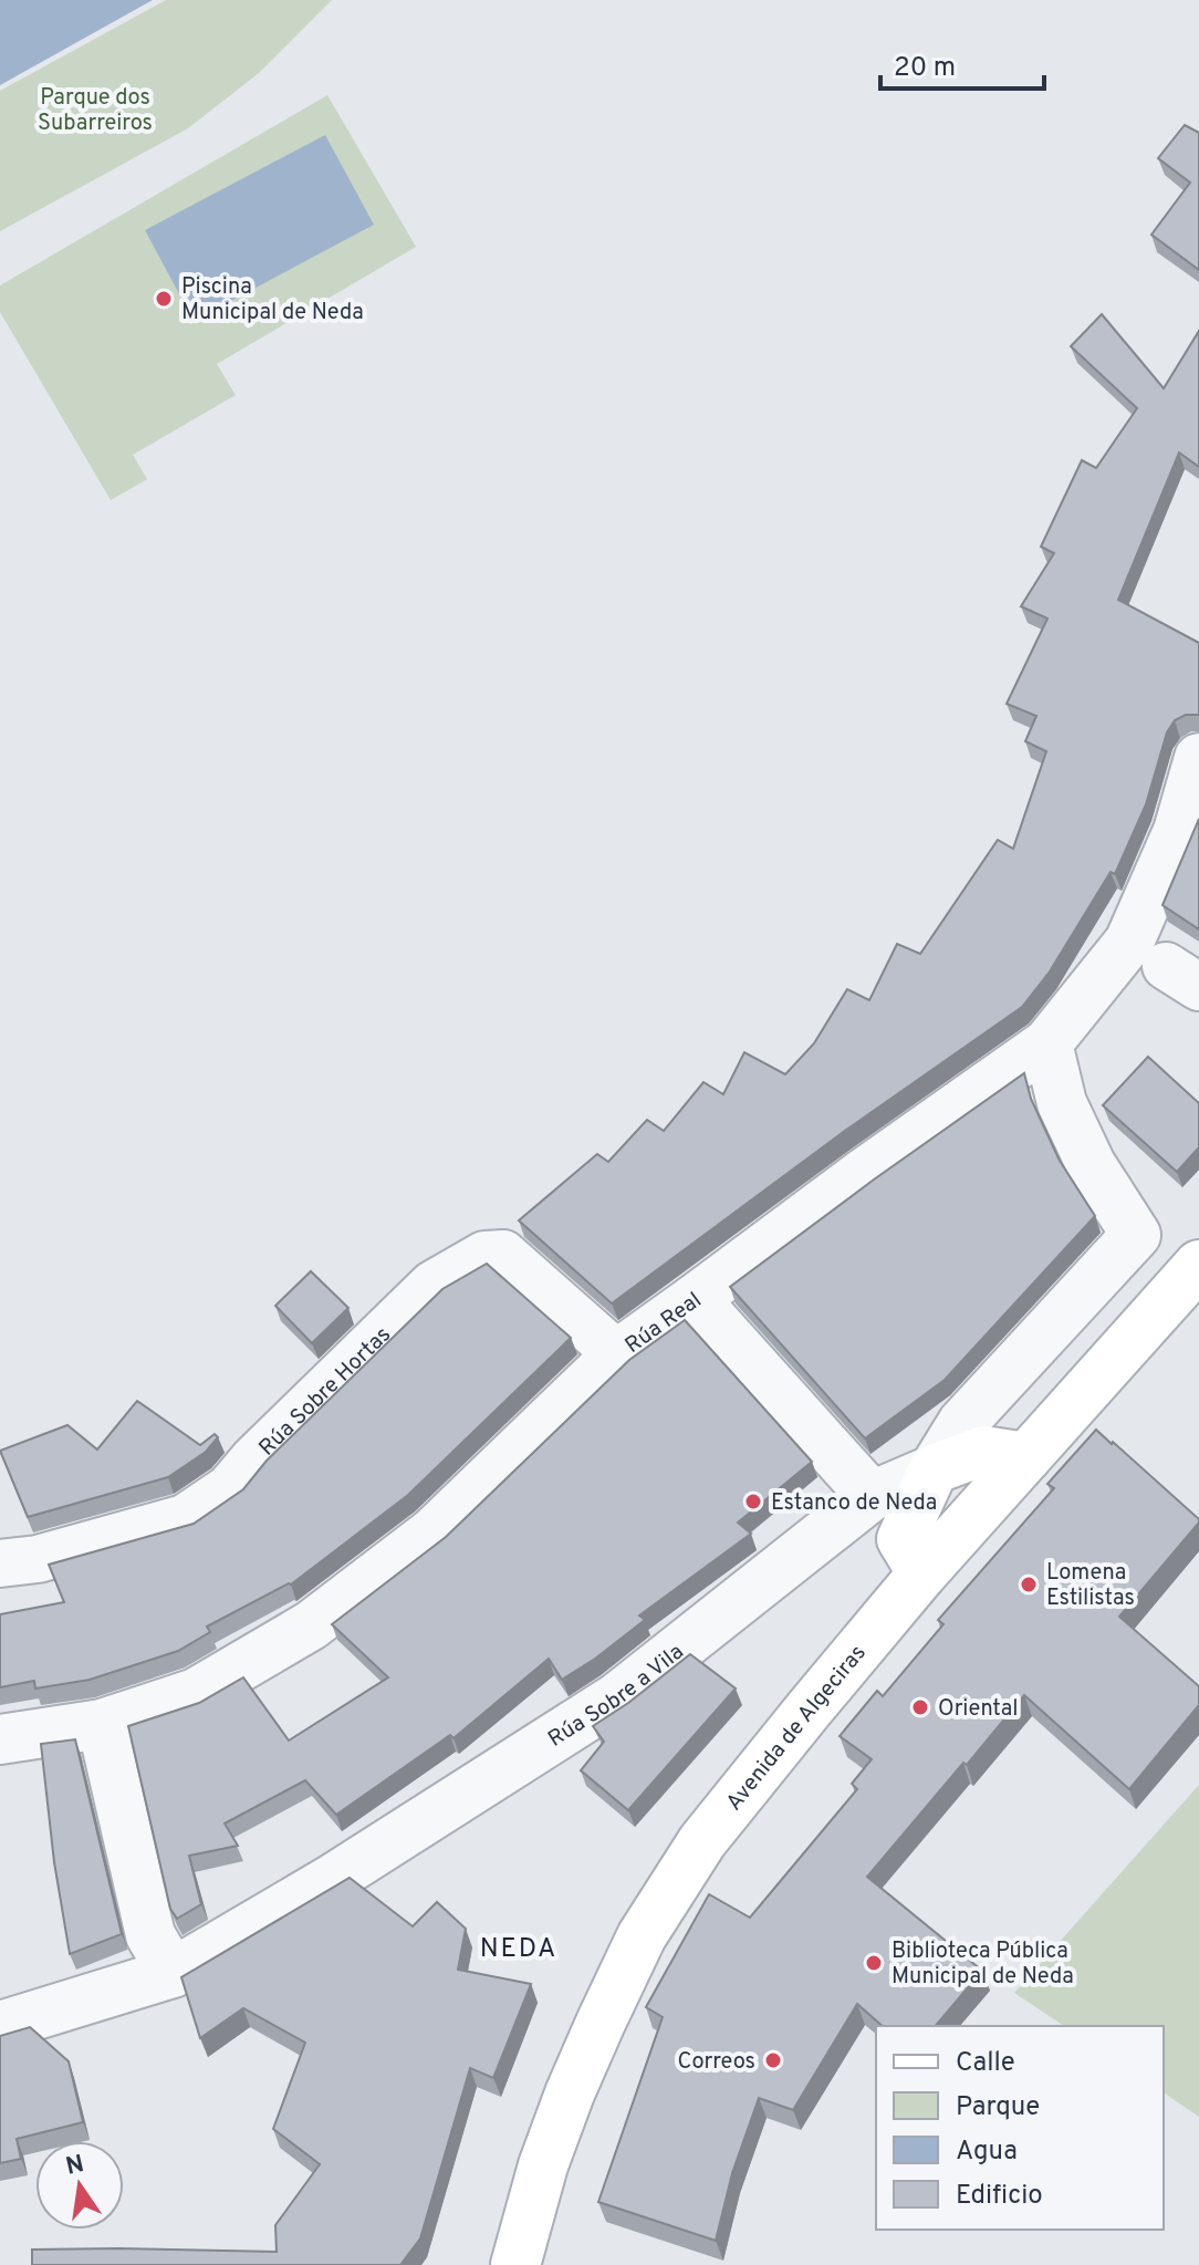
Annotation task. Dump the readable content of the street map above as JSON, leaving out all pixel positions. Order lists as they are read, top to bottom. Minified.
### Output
{"streets":{"main road":["Avenida de Algeciras"],"street":["Rúa Real","Rúa Sobre Hortas","Rúa Sobre a Vila"]},"crossings":[["Rúa Real","Rúa Sobre Hortas"]],"districts":["NEDA"],"parks":["Parque dos Subarreiros"],"places":["Piscina Municipal de Neda","Estanco de Neda","Lomena Estilistas","Oriental","Biblioteca Pública Municipal de Neda","Correos"],"legend":["Calle","Parque","Agua","Edificio"],"scale_bar":"20 m","north":"top"}
